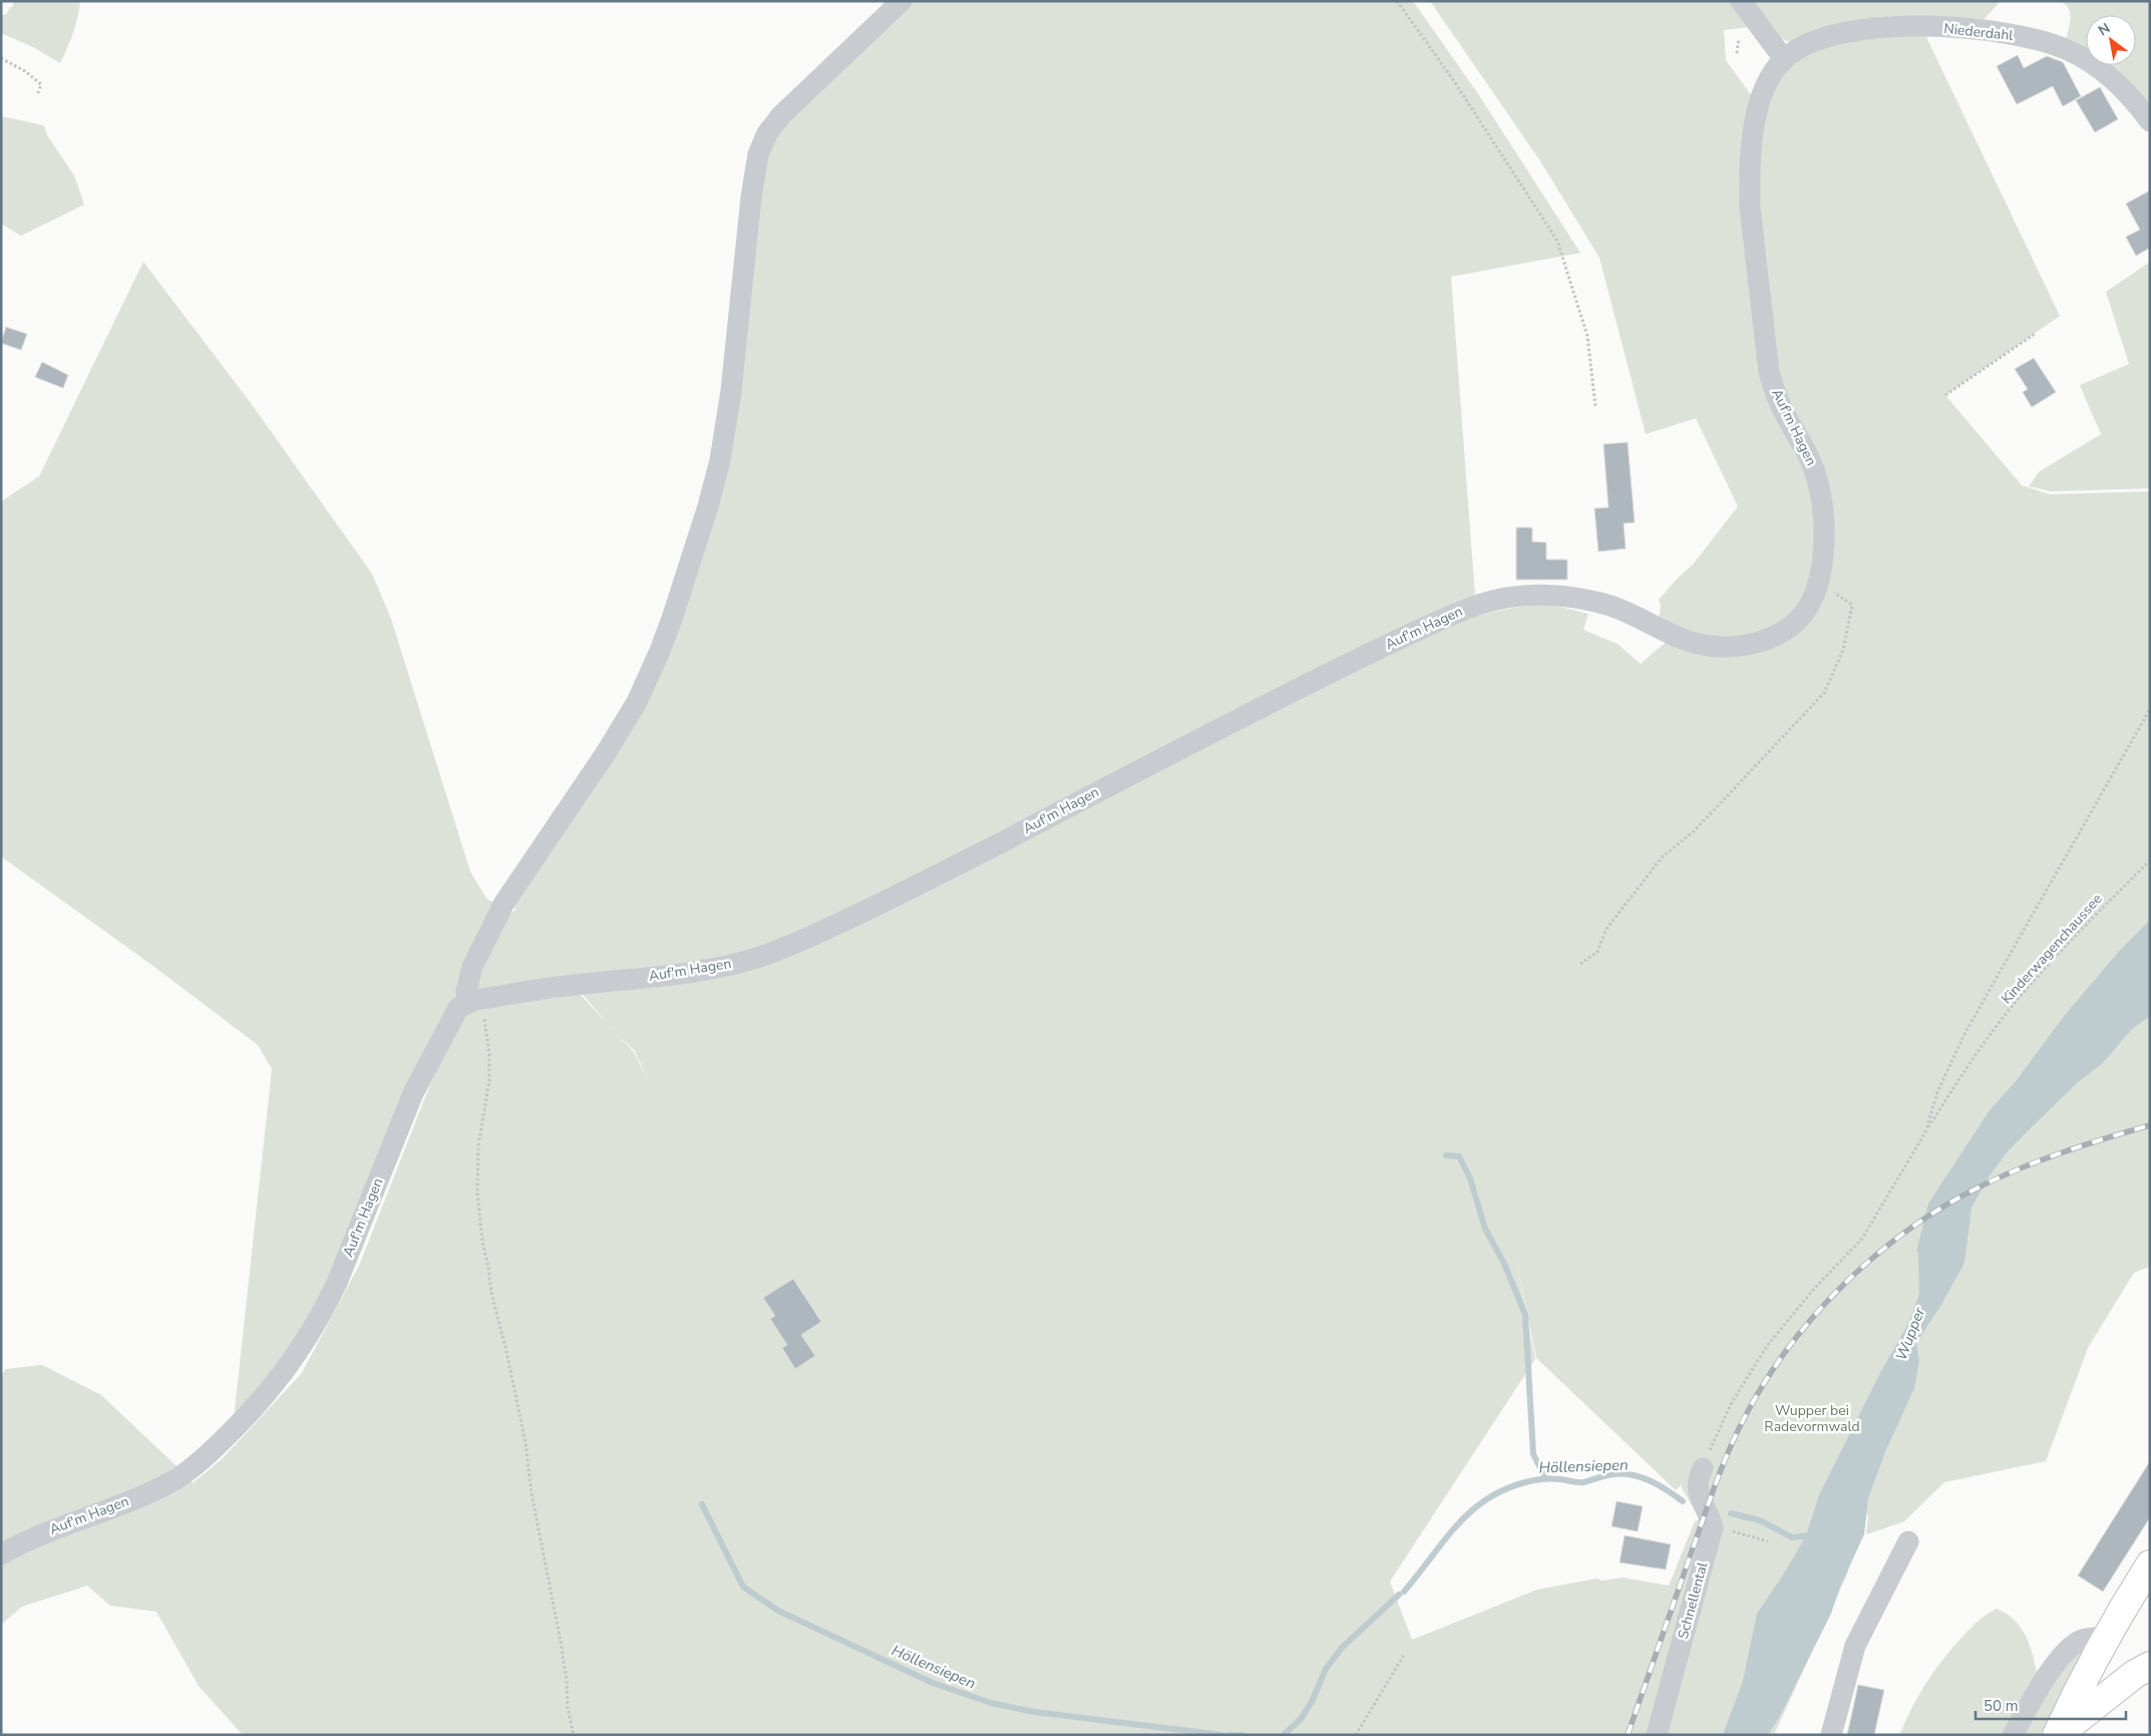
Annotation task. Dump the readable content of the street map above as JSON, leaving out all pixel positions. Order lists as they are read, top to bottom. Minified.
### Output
{"streets":{"street":["Niederdahl","Auf'm Hagen","Schnellental"],"path":["Kinderwagenchaussee"]},"crossings":[["Niederdahl","Auf'm Hagen"]],"water":["Wupper","Höllensiepen"],"parks":["Wupper bei Radevormwald"],"scale_bar":"50 m","north":"top left"}
